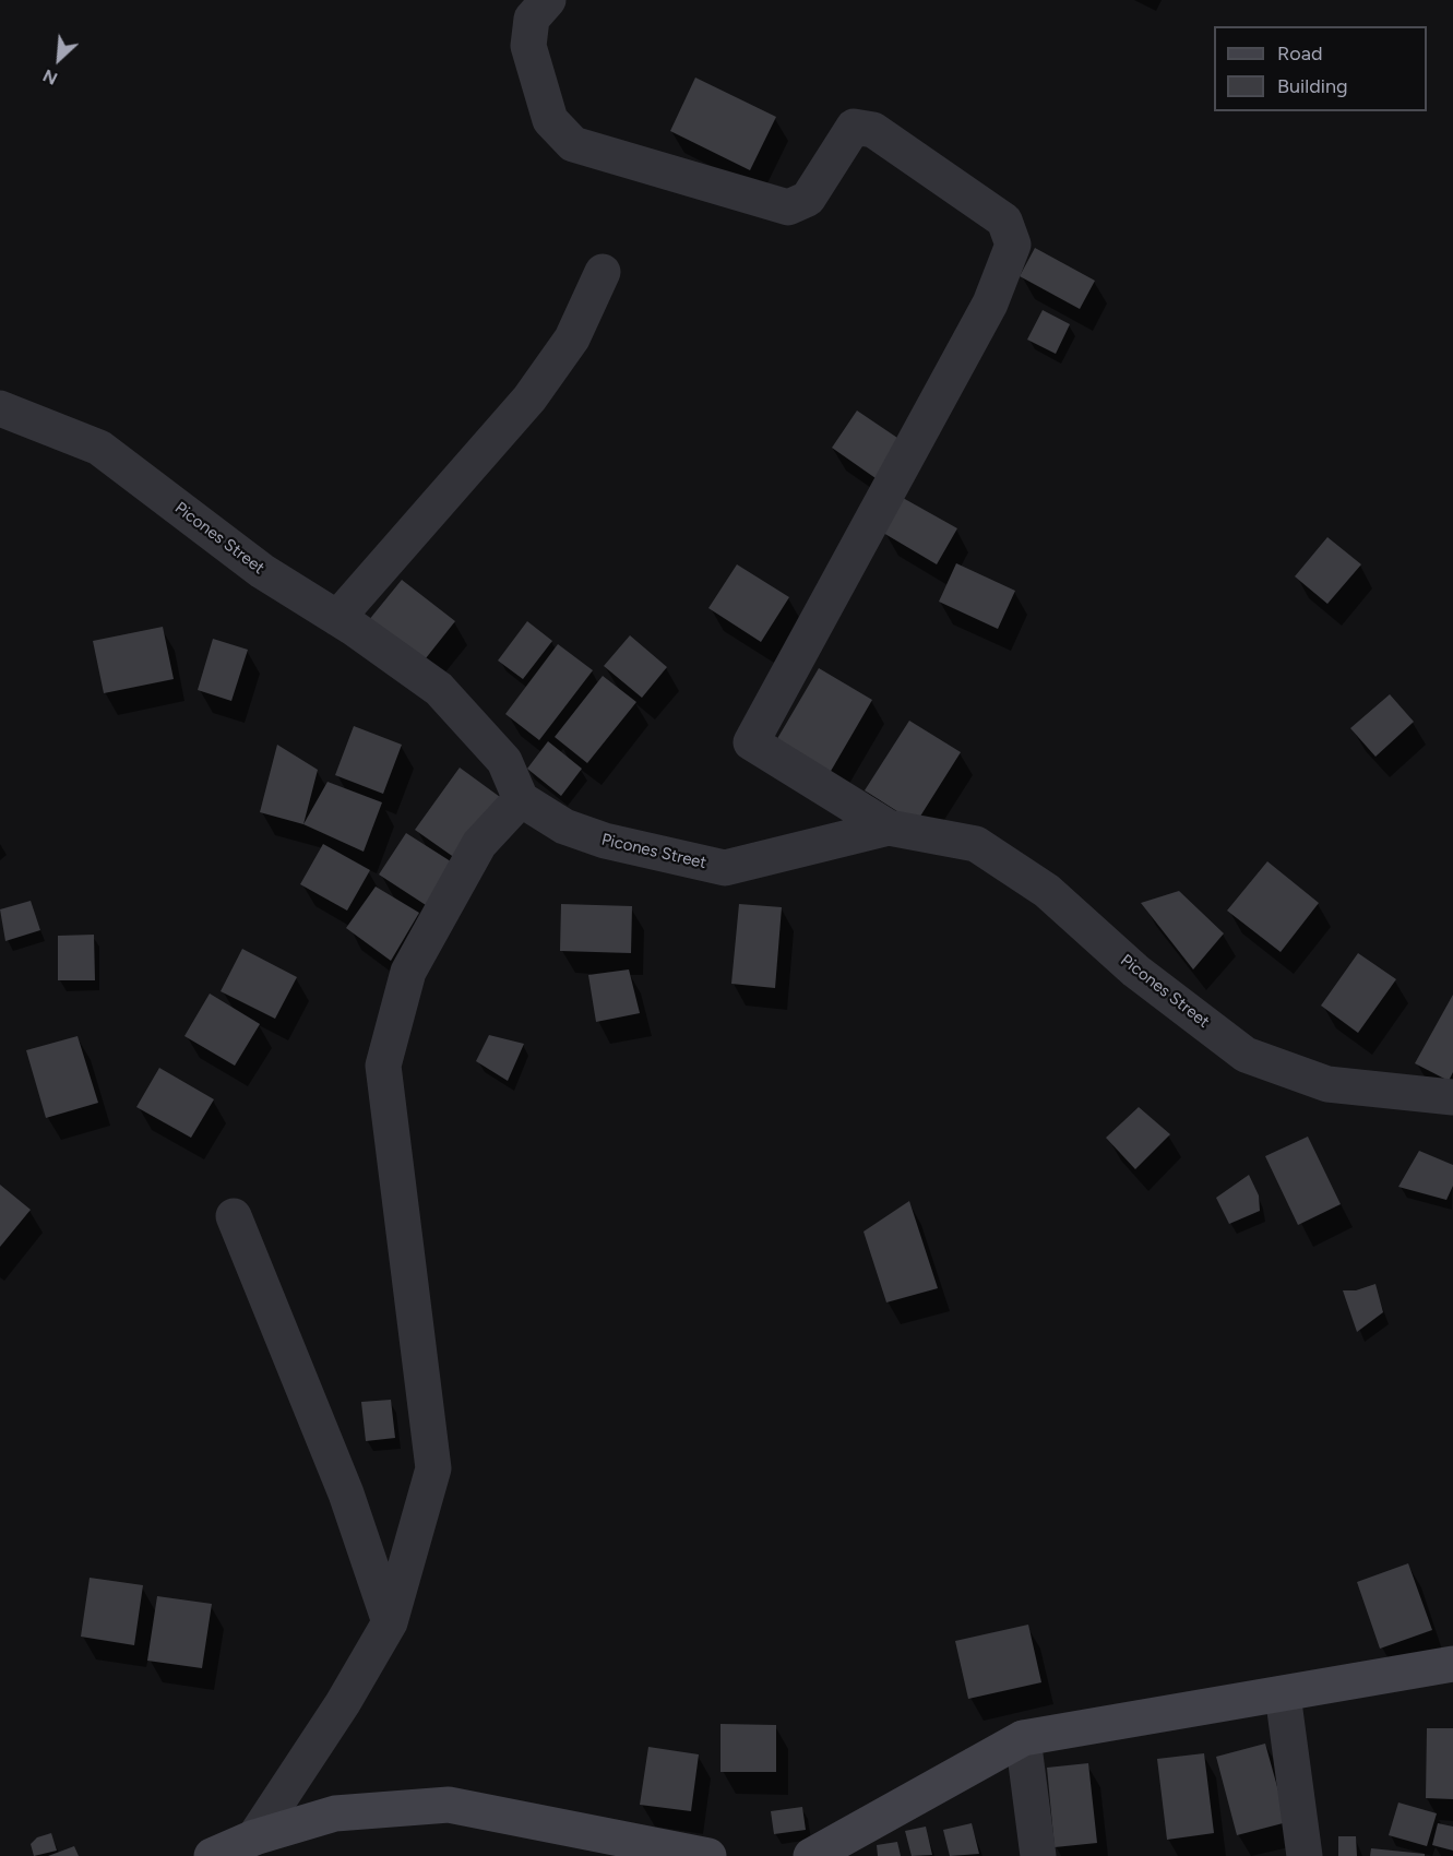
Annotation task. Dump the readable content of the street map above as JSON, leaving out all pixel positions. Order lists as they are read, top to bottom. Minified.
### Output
{"streets":{"street":["Picones Street"]},"legend":["Road","Building"],"north":"bottom left"}
